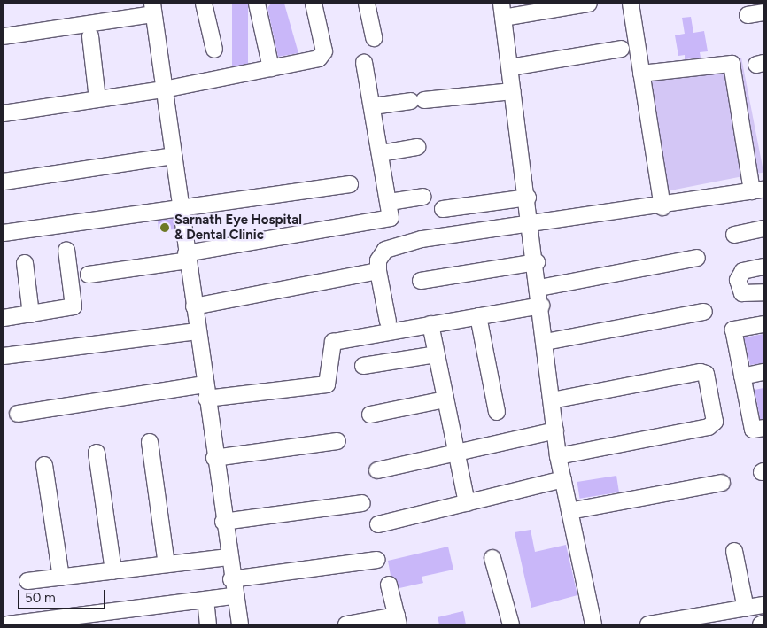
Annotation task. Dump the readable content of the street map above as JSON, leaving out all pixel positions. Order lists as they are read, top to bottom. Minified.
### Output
{"places":["Sarnath Eye Hospital & Dental Clinic"],"scale_bar":"50 m"}
